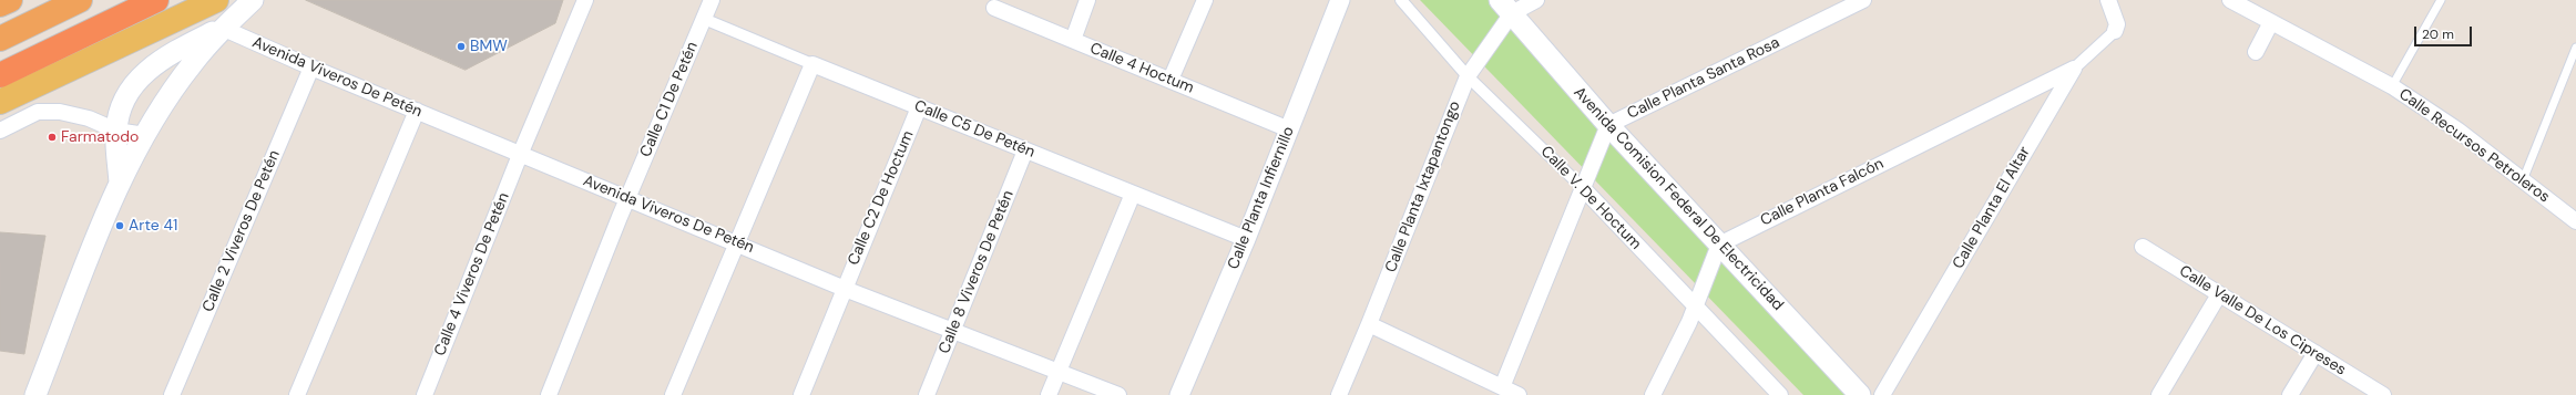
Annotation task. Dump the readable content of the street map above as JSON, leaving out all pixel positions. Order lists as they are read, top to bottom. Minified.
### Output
{"streets":{"main road":["Avenida Comision Federal De Electricidad"],"street":["Calle 4 Hoctum","Avenida Viveros De Petén","Calle Planta Santa Rosa","Calle C1 De Petén","Calle C5 De Petén","Calle Recursos Petroleros","Calle Planta Ixtapantongo","Calle Planta Falcón","Calle C2 De Hoctum","Calle Planta Infiernillo","Calle V. De Hoctum","Calle Planta El Altar","Calle 2 Viveros De Petén","Calle 8 Viveros De Petén","Calle 4 Viveros De Petén","Calle Valle De Los Cipreses"]},"crossings":[["Calle 4 Hoctum","Calle Planta Infiernillo"],["Avenida Viveros De Petén","Calle C1 De Petén"],["Avenida Viveros De Petén","Calle C2 De Hoctum"],["Avenida Viveros De Petén","Calle 2 Viveros De Petén"],["Avenida Viveros De Petén","Calle 8 Viveros De Petén"],["Avenida Viveros De Petén","Calle 4 Viveros De Petén"],["Calle Planta Santa Rosa","Calle V. De Hoctum"],["Calle Planta Santa Rosa","Avenida Comision Federal De Electricidad"],["Calle C1 De Petén","Calle C5 De Petén"],["Calle C5 De Petén","Calle C2 De Hoctum"],["Calle C5 De Petén","Calle Planta Infiernillo"],["Calle C5 De Petén","Calle 8 Viveros De Petén"],["Calle Planta Ixtapantongo","Calle V. De Hoctum"],["Calle Planta Ixtapantongo","Avenida Comision Federal De Electricidad"],["Calle Planta Falcón","Avenida Comision Federal De Electricidad"],["Calle Planta Falcón","Calle Planta El Altar"]],"places":["BMW","Farmatodo","Arte 41"],"scale_bar":"20 m"}
